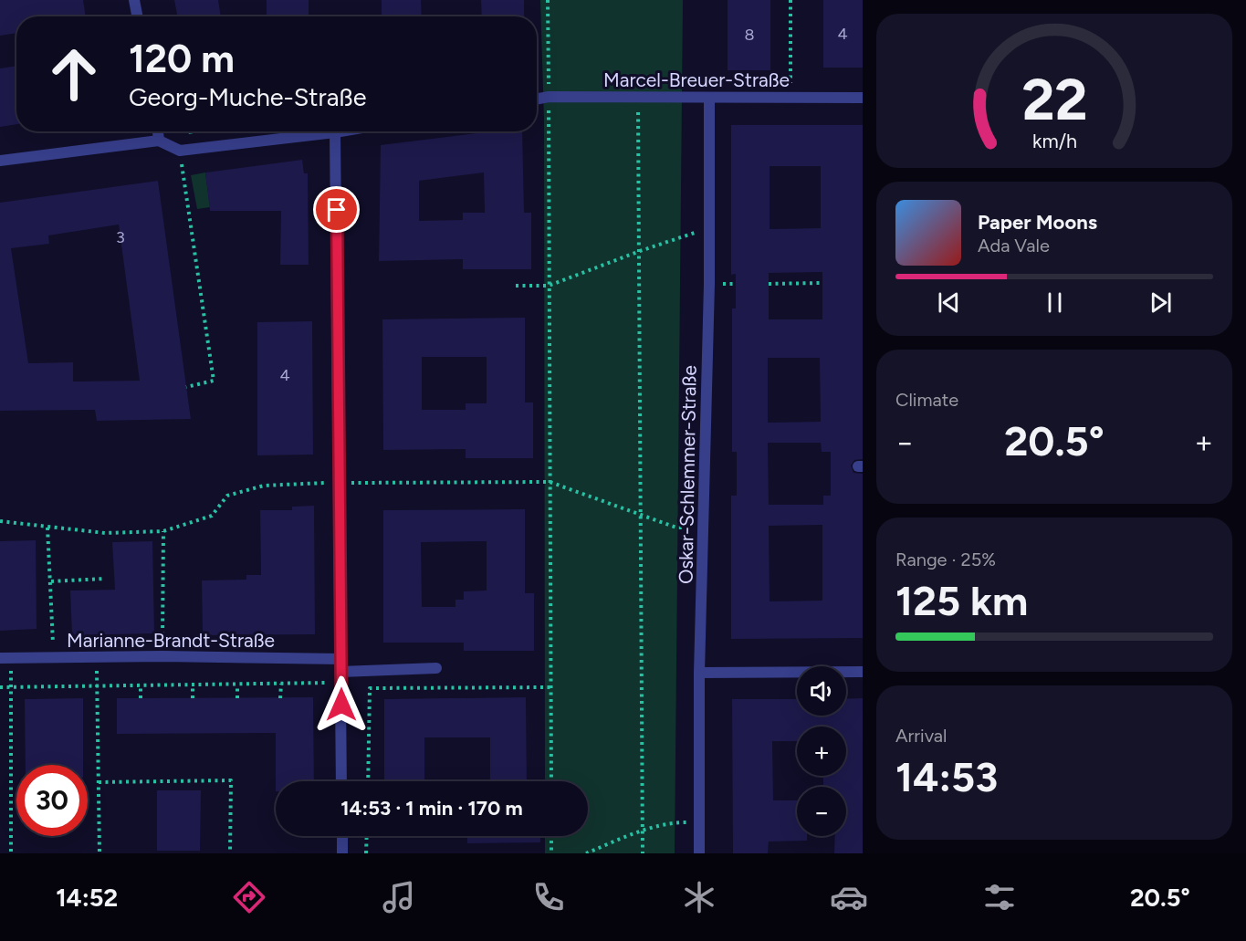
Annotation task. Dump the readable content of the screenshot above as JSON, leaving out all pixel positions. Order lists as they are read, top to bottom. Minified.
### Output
{"streets":{"street":["Marcel-Breuer-Straße","Oskar-Schlemmer-Straße","Marianne-Brandt-Straße"]},"crossings":[["Marcel-Breuer-Straße","Oskar-Schlemmer-Straße"]],"house_numbers":["4","8","3","4"],"page":{"turn":["120 m","Georg-Muche-Straße"],"song":["Paper Moons","Ada Vale"],"tile":["Climate",["Range · 25%","125 km"],["Arrival","14:53"]],"heat":["−","20.5°","+"],"map_buttons":["+","−"],"limit":"30","trip":"14:53 · 1 min · 170 m","tabs":["14:52","20.5°"],"gauge":["22","km/h"]}}
